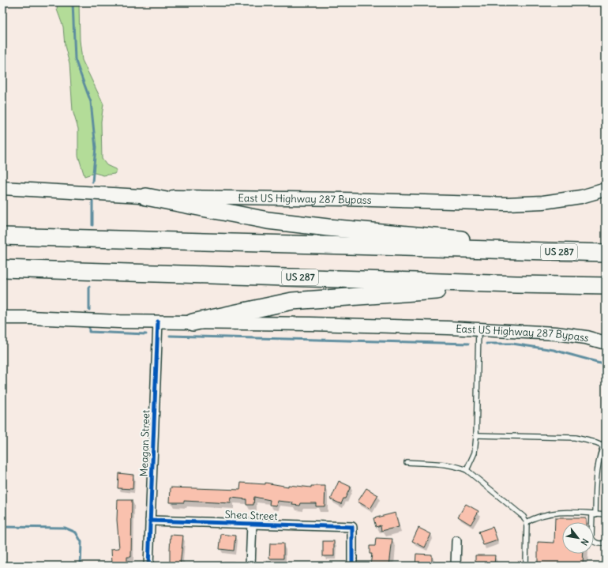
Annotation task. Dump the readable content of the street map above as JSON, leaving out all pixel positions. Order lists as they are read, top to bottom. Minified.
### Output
{"streets":{"highway":["US 287"],"main road":["East US Highway 287 Bypass"],"street":["Meagan Street","Shea Street"]},"crossings":[["East US Highway 287 Bypass","Meagan Street"],["Meagan Street","Shea Street"]],"north":"bottom right"}
